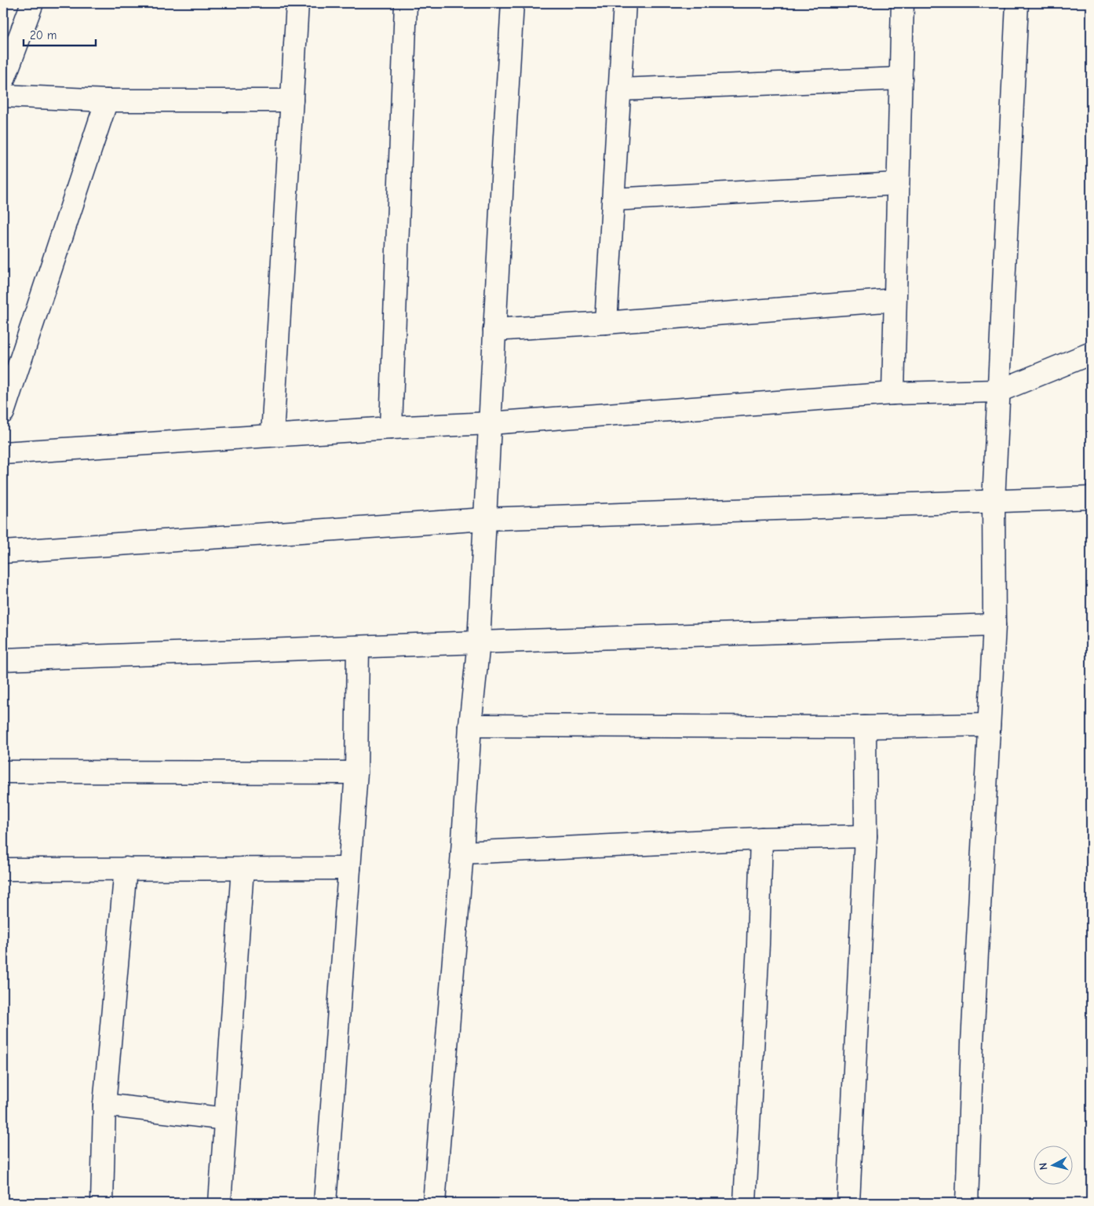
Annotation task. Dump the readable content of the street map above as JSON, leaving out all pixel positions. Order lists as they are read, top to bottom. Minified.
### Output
{"scale_bar":"20 m","north":"left"}
